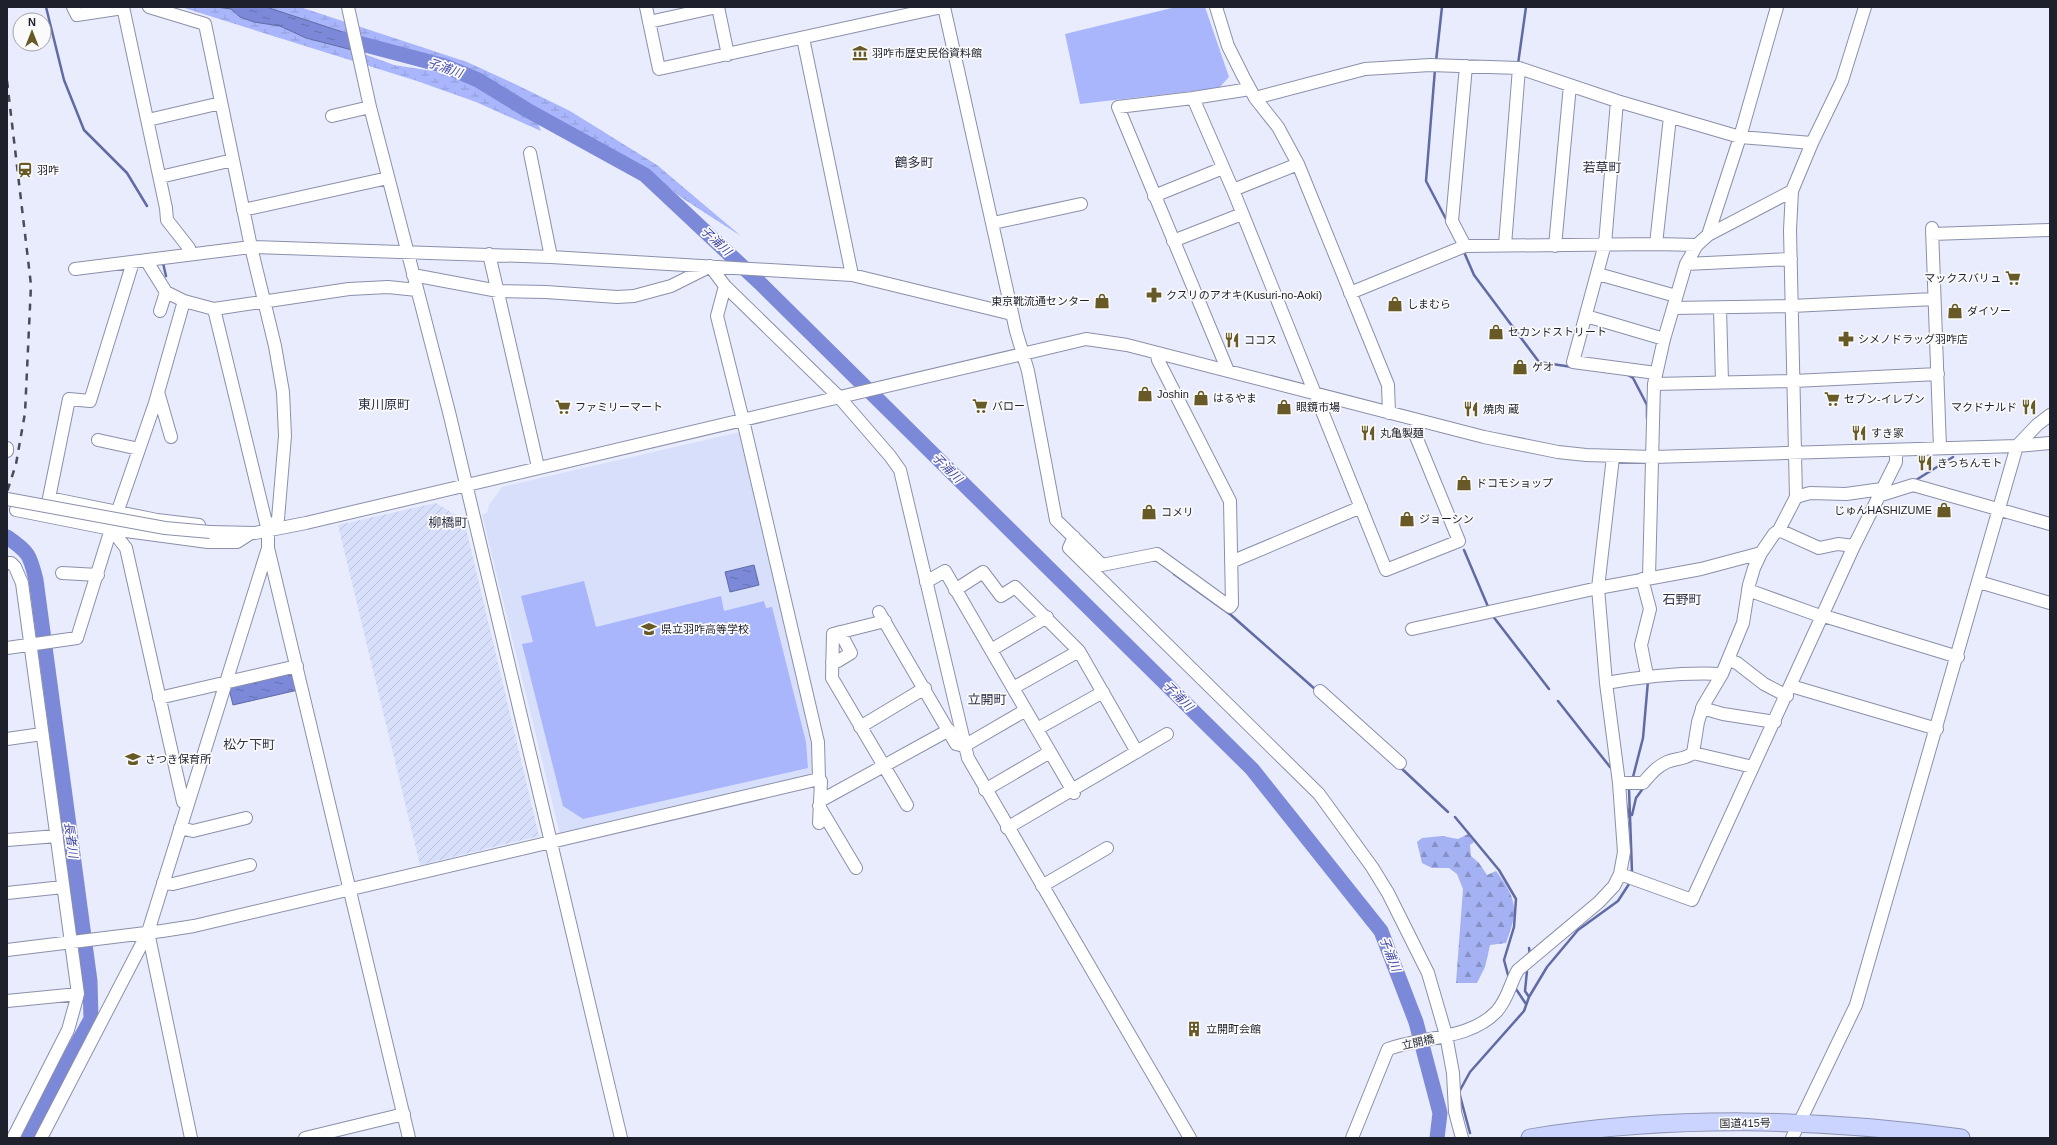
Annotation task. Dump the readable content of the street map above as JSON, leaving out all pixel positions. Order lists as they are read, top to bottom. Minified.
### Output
{"streets":{"highway":["国道415号"],"street":["立開橋"]},"districts":["鶴多町","若草町","東川原町","柳橋町","石野町","立開町","松ケ下町"],"water":["子浦川","長者川"],"places":{"museum":["羽咋市歴史民俗資料館"],"station":["羽咋"],"supermarket":["マックスバリュ","セブン-イレブン","バロー","ファミリーマート"],"pharmacy":["クスリのアオキ(Kusuri-no-Aoki)","シメノドラッグ羽咋店"],"shop":["東京靴流通センター","しまむら","ダイソー","セカンドストリート","ゲオ","Joshin","はるやま","眼鏡市場","ドコモショップ","じゅんHASHIZUME","コメリ","ジョーシン"],"restaurant":["ココス","マクドナルド","焼肉 蔵","丸亀製麺","すき家","きっちんモト"],"school or university":["県立羽咋高等学校","さつき保育所"],"building":["立開町会館"]},"north":"top"}
